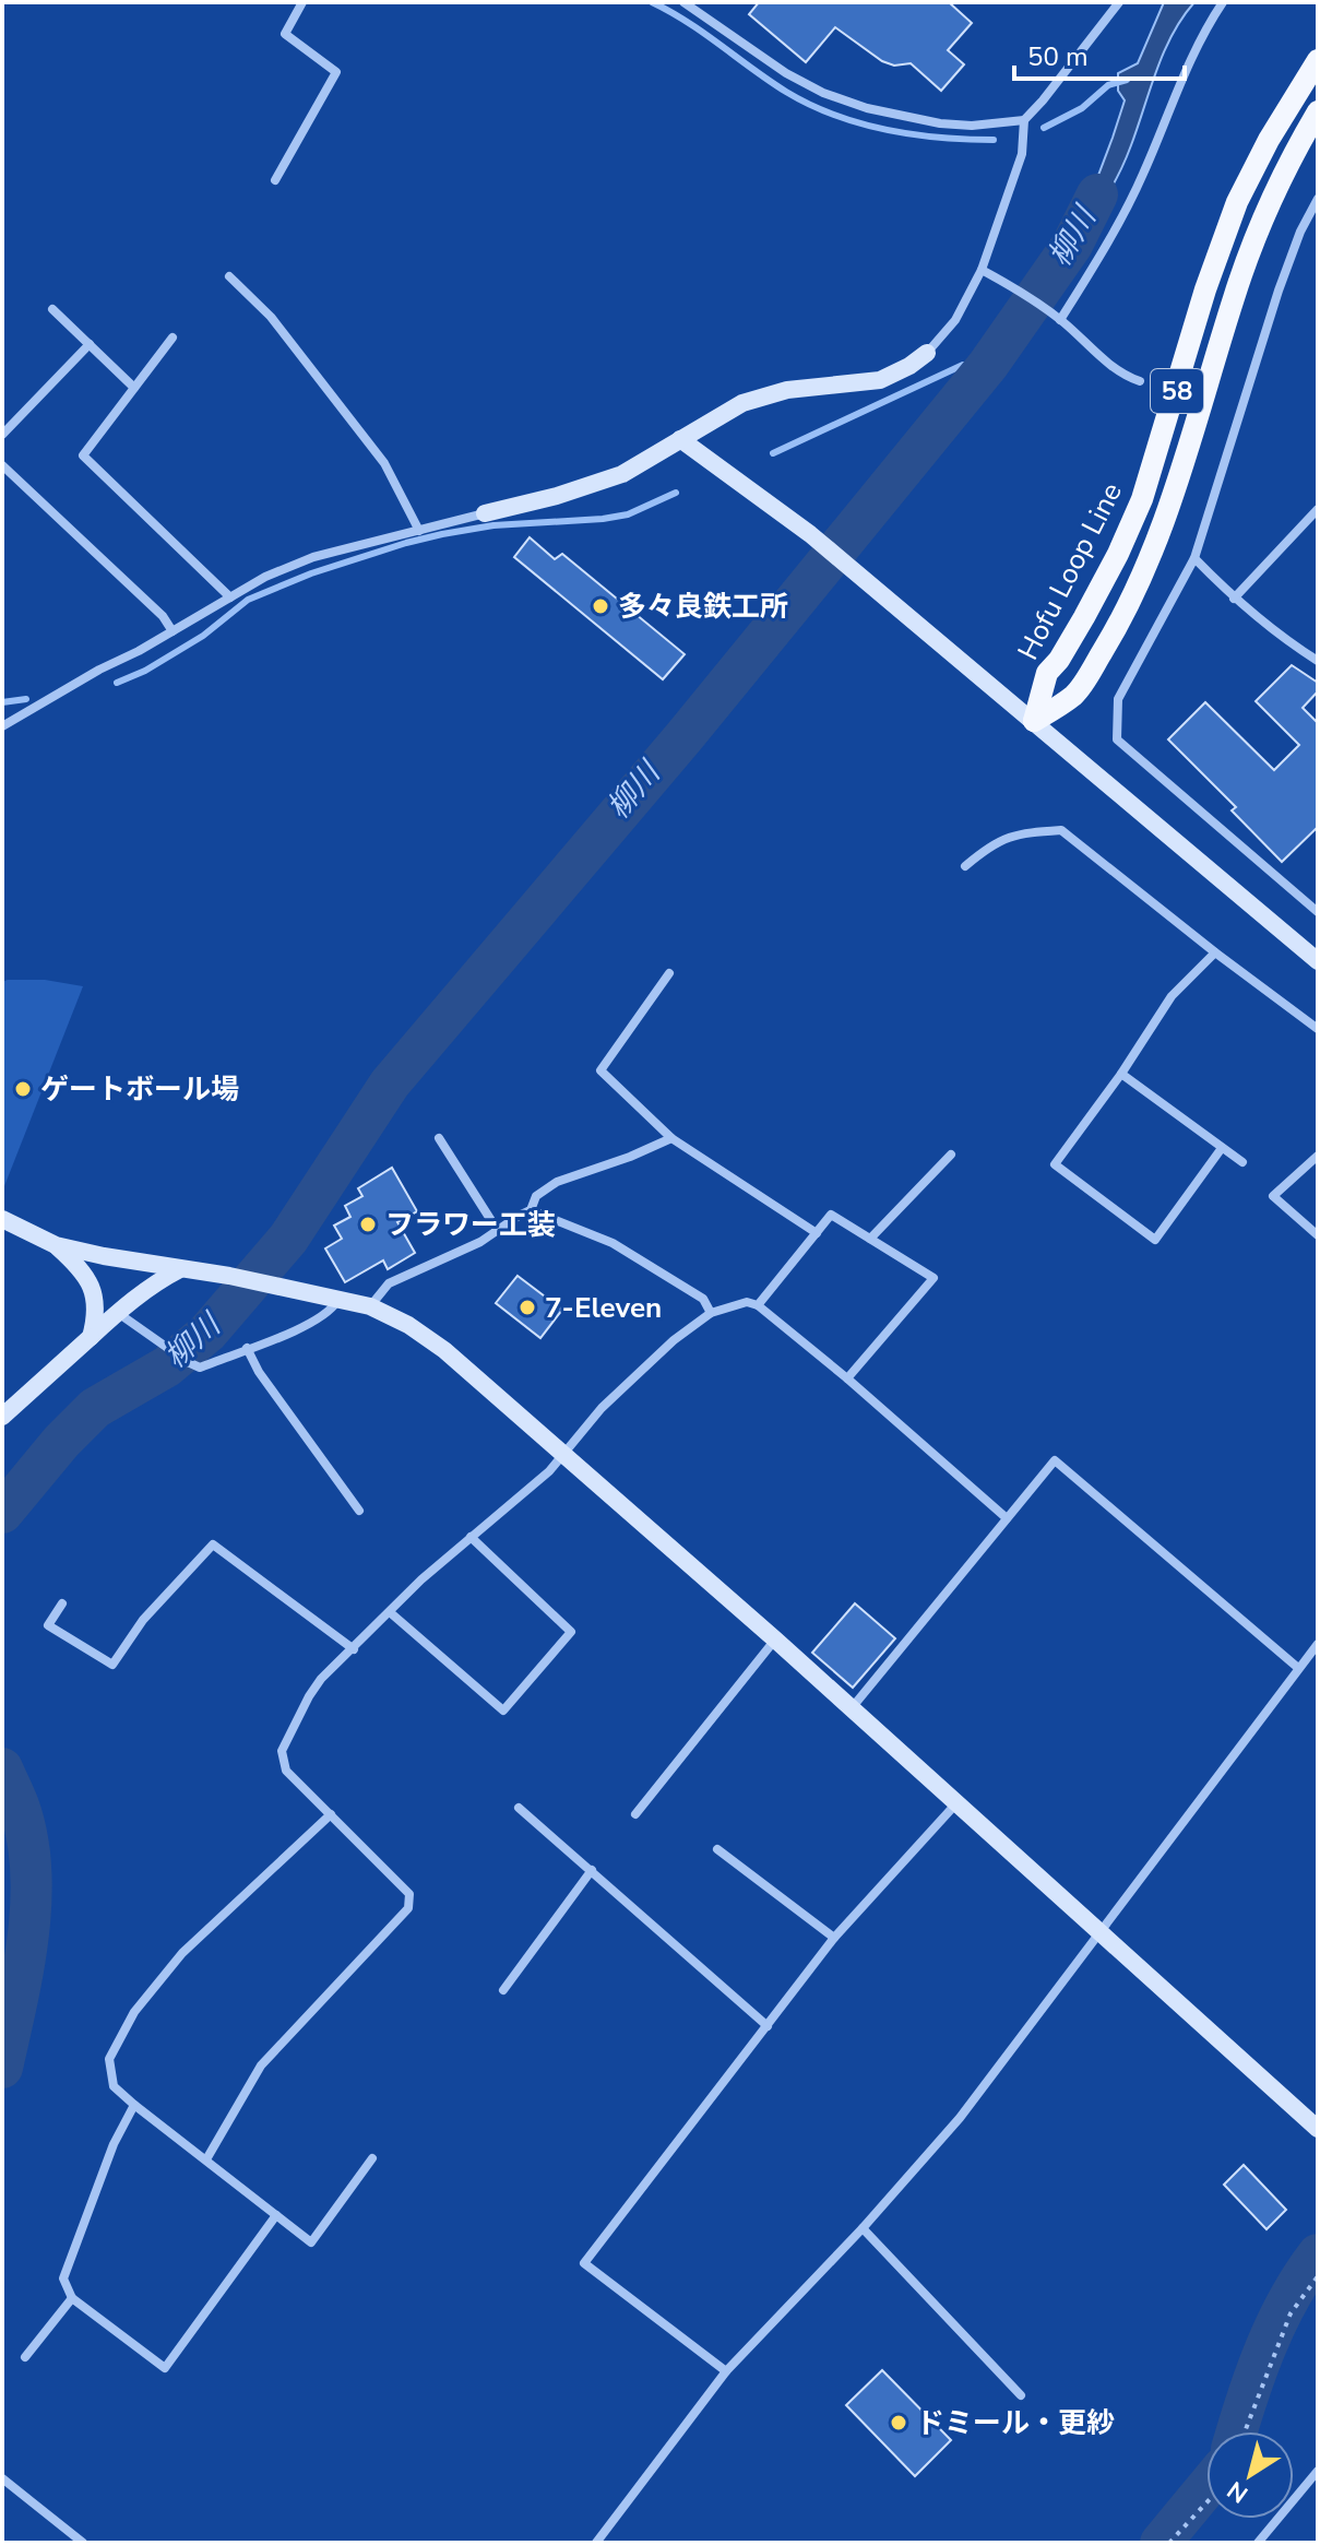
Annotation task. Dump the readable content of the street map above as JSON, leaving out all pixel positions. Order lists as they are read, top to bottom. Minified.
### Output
{"streets":{"main road":["58","Hofu Loop Line"]},"water":["柳川"],"places":["多々良鉄工所","ゲートボール場","フラワー工装","7-Eleven","ドミール・更紗"],"scale_bar":"50 m","north":"bottom left"}
